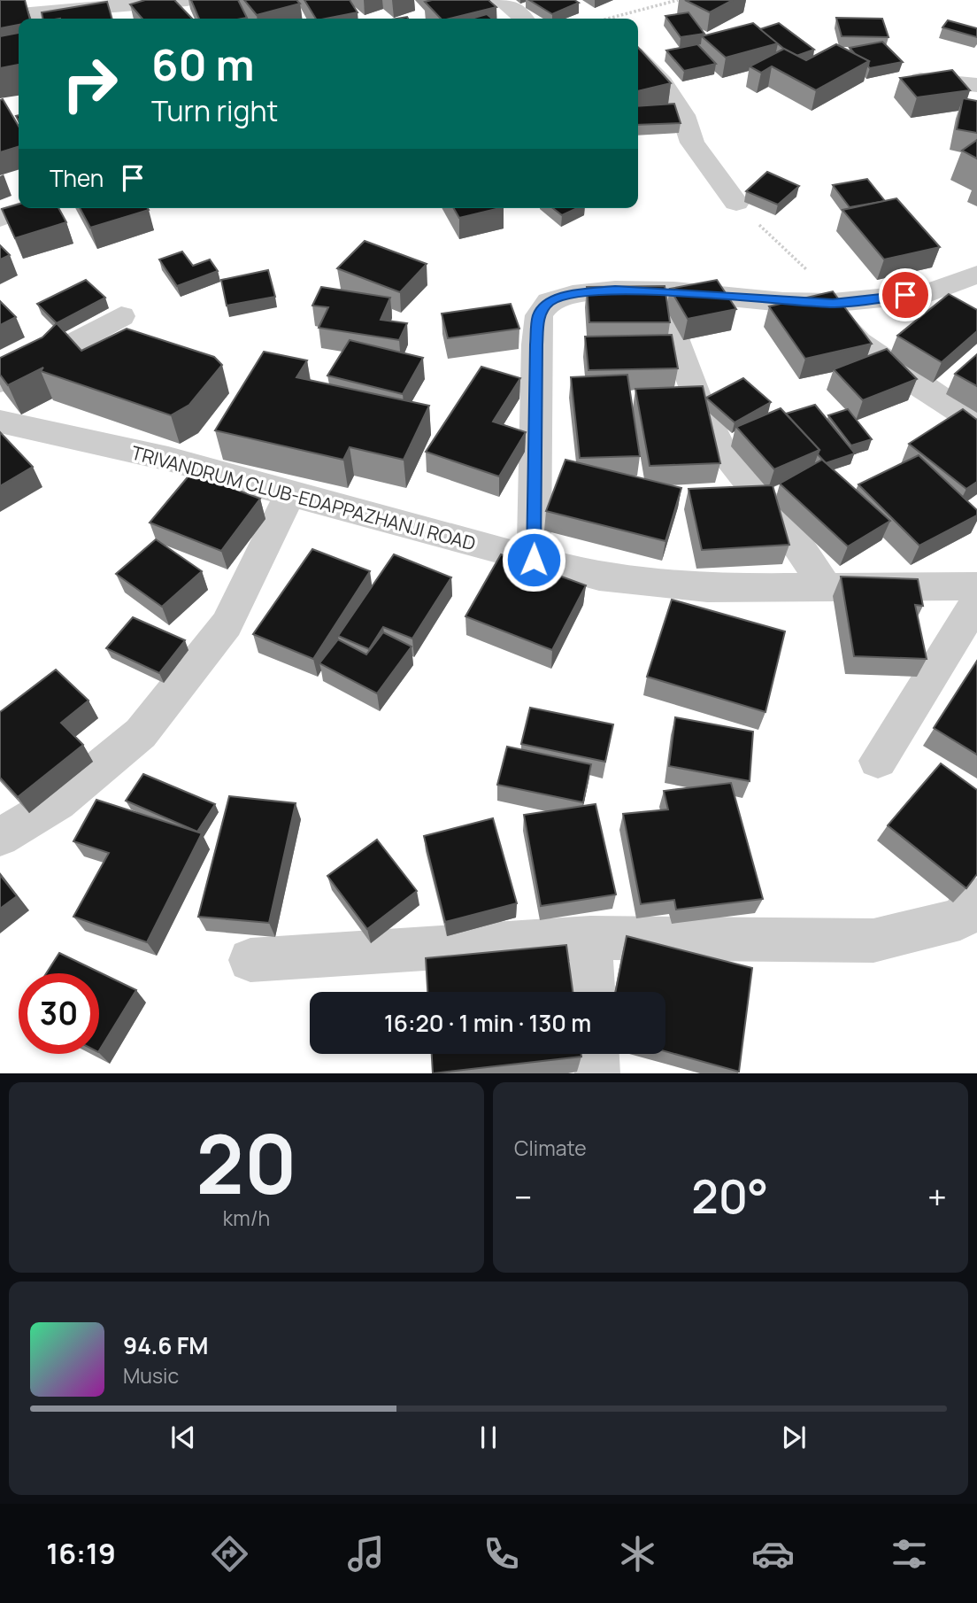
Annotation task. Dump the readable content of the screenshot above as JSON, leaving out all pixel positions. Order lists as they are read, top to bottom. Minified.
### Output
{"streets":{"street":["TRIVANDRUM CLUB-EDAPPAZHANJI ROAD"]},"page":{"turn":["60 m","Turn right"],"then":"Then","limit":"30","trip":"16:20 · 1 min · 130 m","tile":[["20","km/h"],"Climate"],"heat":["−","20°","+"],"song":["94.6 FM","Music"],"tabs":"16:19"}}
